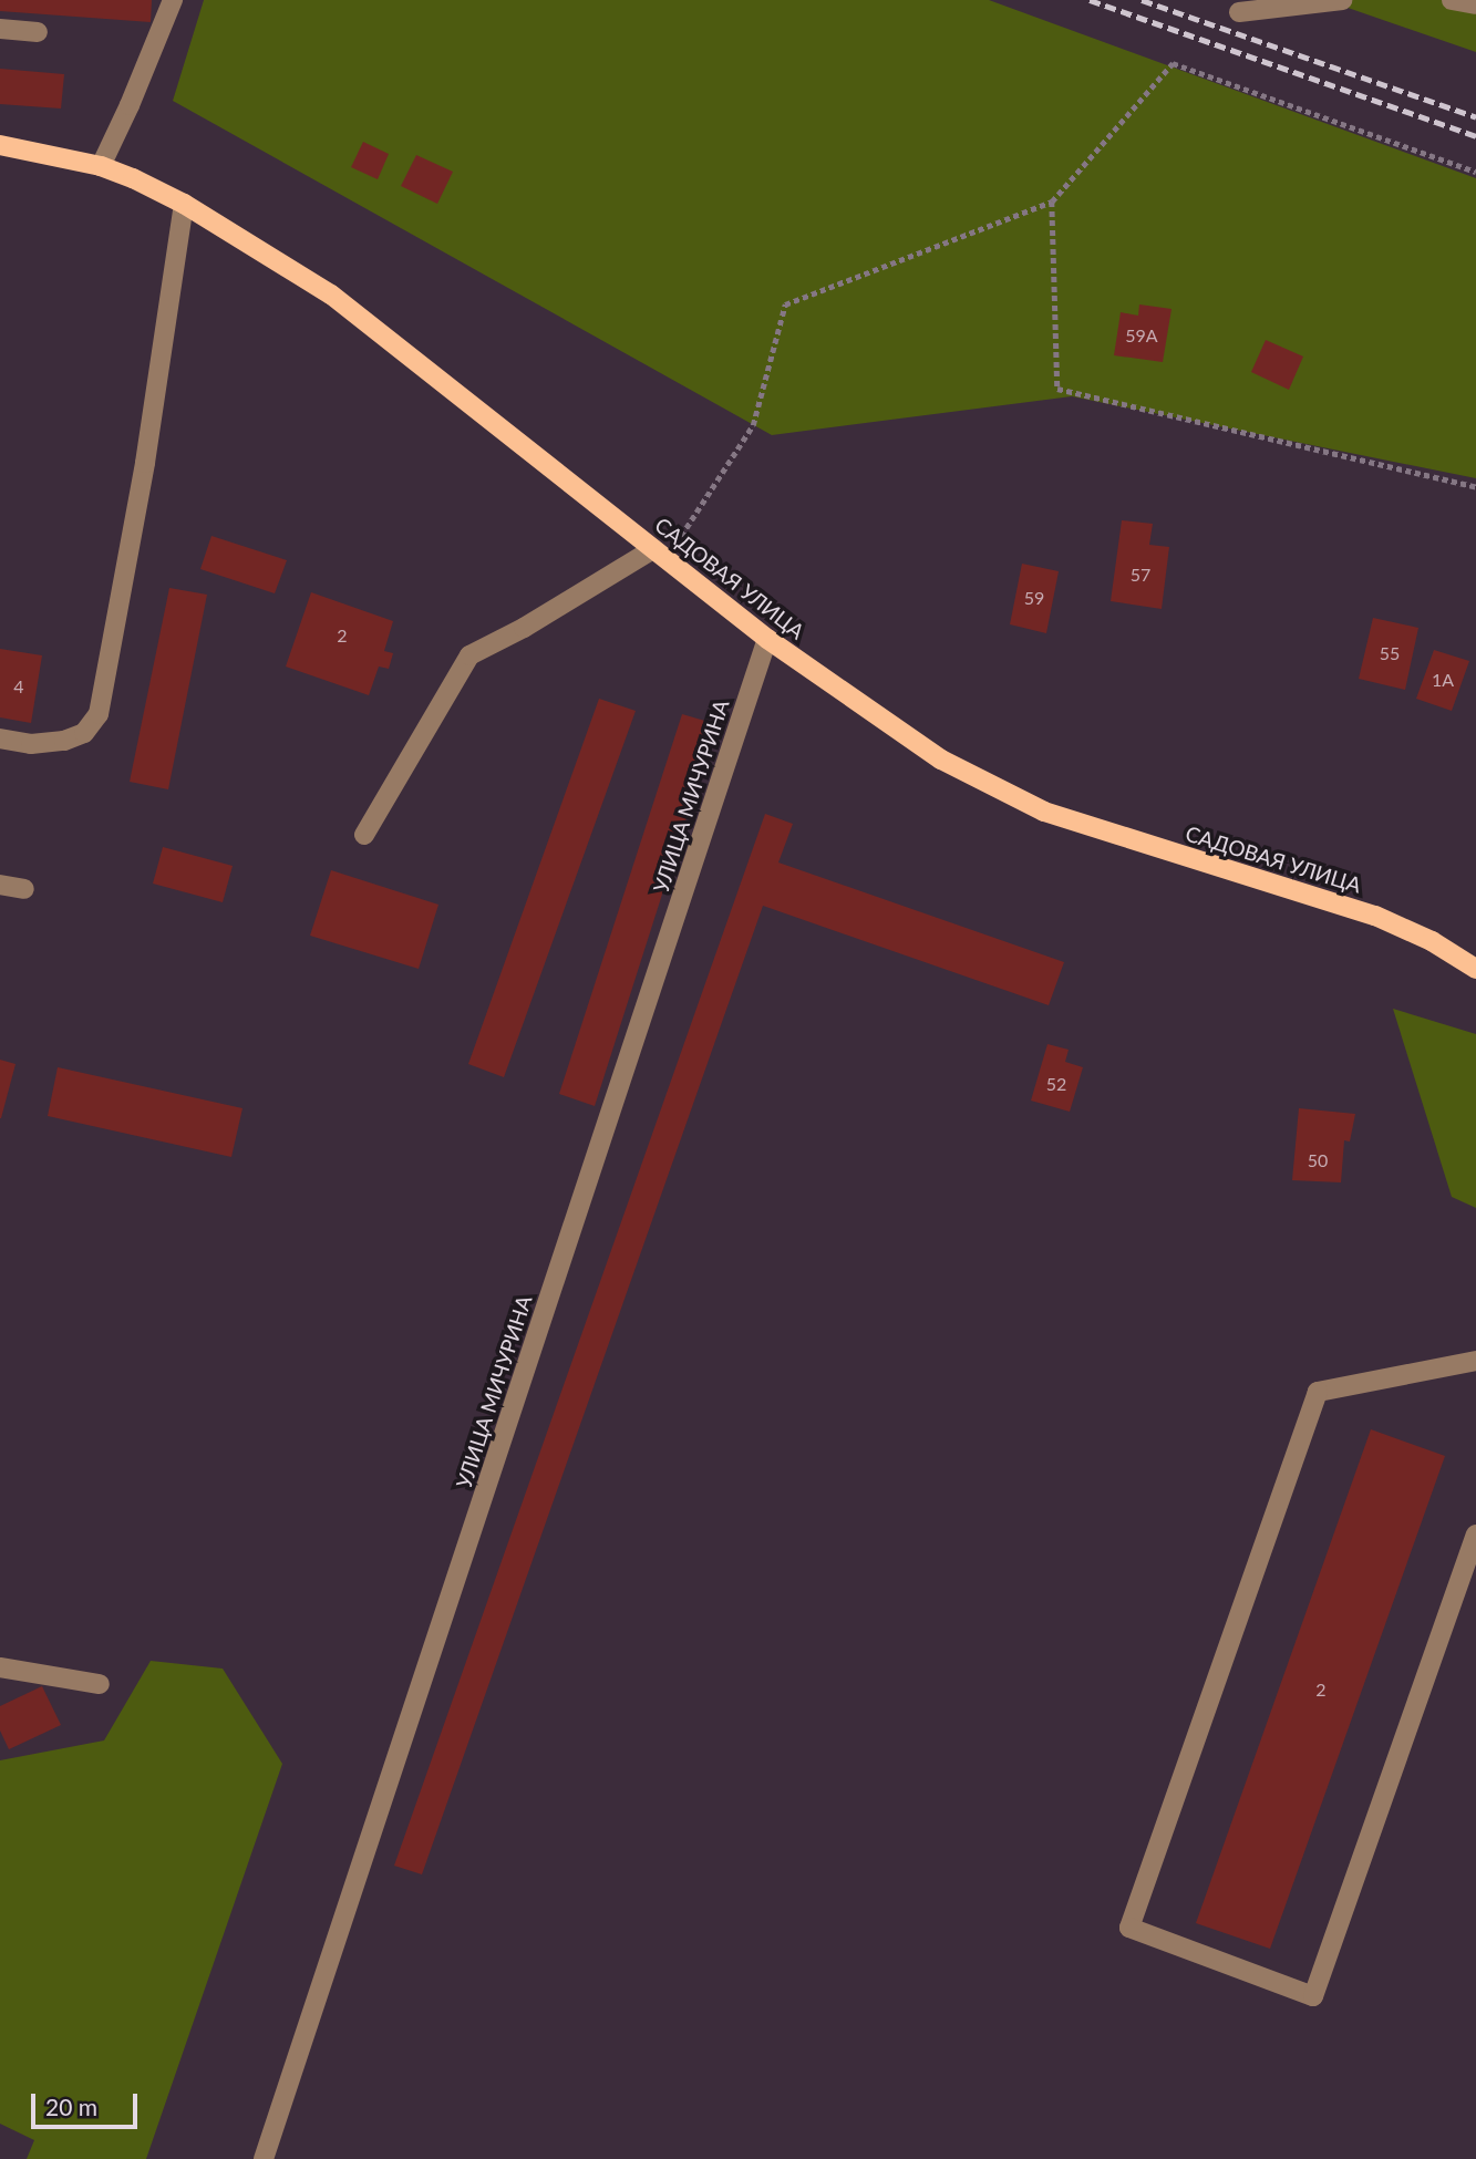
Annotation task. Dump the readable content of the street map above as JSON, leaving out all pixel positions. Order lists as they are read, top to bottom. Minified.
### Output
{"streets":{"main road":["САДОВАЯ УЛИЦА"],"street":["УЛИЦА МИЧУРИНА"]},"crossings":[["САДОВАЯ УЛИЦА","УЛИЦА МИЧУРИНА"]],"house_numbers":["59А","57","59","2","55","1А","4","52","50","2"],"scale_bar":"20 m"}
